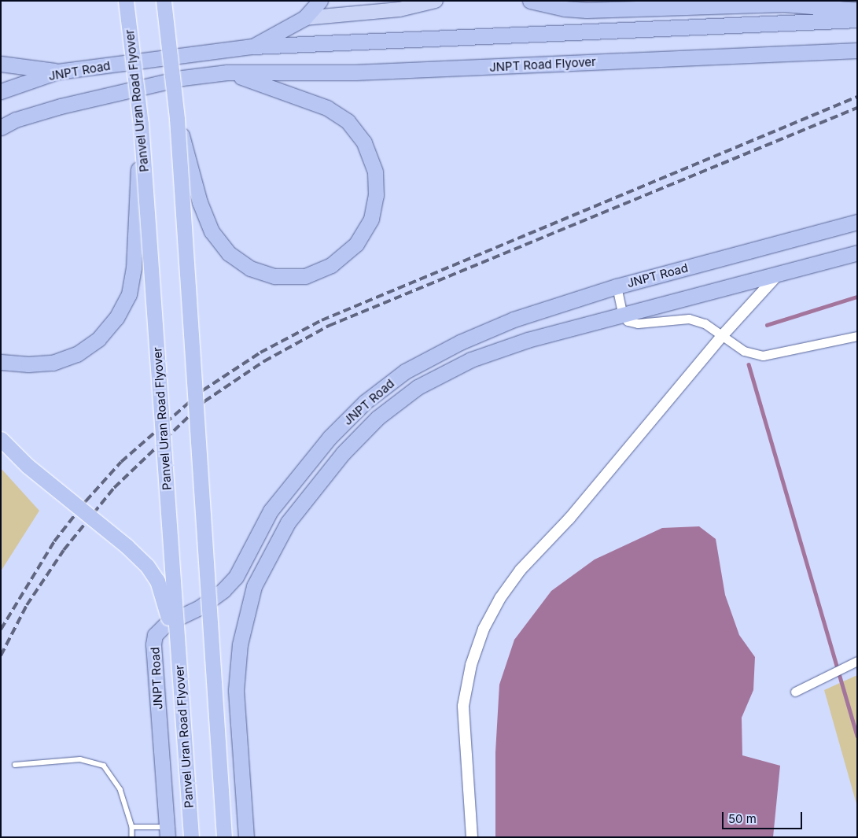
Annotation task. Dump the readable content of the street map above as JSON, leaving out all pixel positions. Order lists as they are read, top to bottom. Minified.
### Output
{"streets":{"highway":["JNPT Road Flyover","JNPT Road","Panvel Uran Road Flyover"]},"scale_bar":"50 m"}
